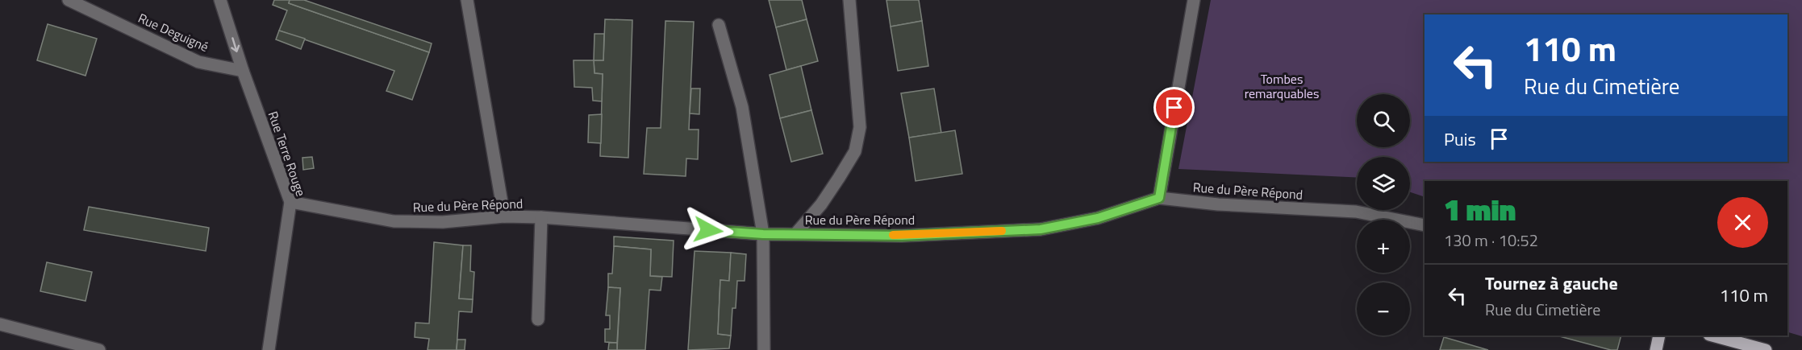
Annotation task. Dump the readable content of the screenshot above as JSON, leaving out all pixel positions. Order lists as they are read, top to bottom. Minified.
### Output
{"streets":{"street":["Rue Deguigné","Rue Terre Rouge","Rue du Père Répond"]},"crossings":[["Rue Deguigné","Rue Terre Rouge"],["Rue Terre Rouge","Rue du Père Répond"]],"parks":["Tombes remarquables"],"page":{"turn":["110 m","Rue du Cimetière"],"map_buttons":["+","−"],"then":"Puis","heading":["1 min","130 m · 10:52"],"list":[{"name":"Tournez à gauche","note":"Rue du Cimetière","value":"110 m"}]}}
